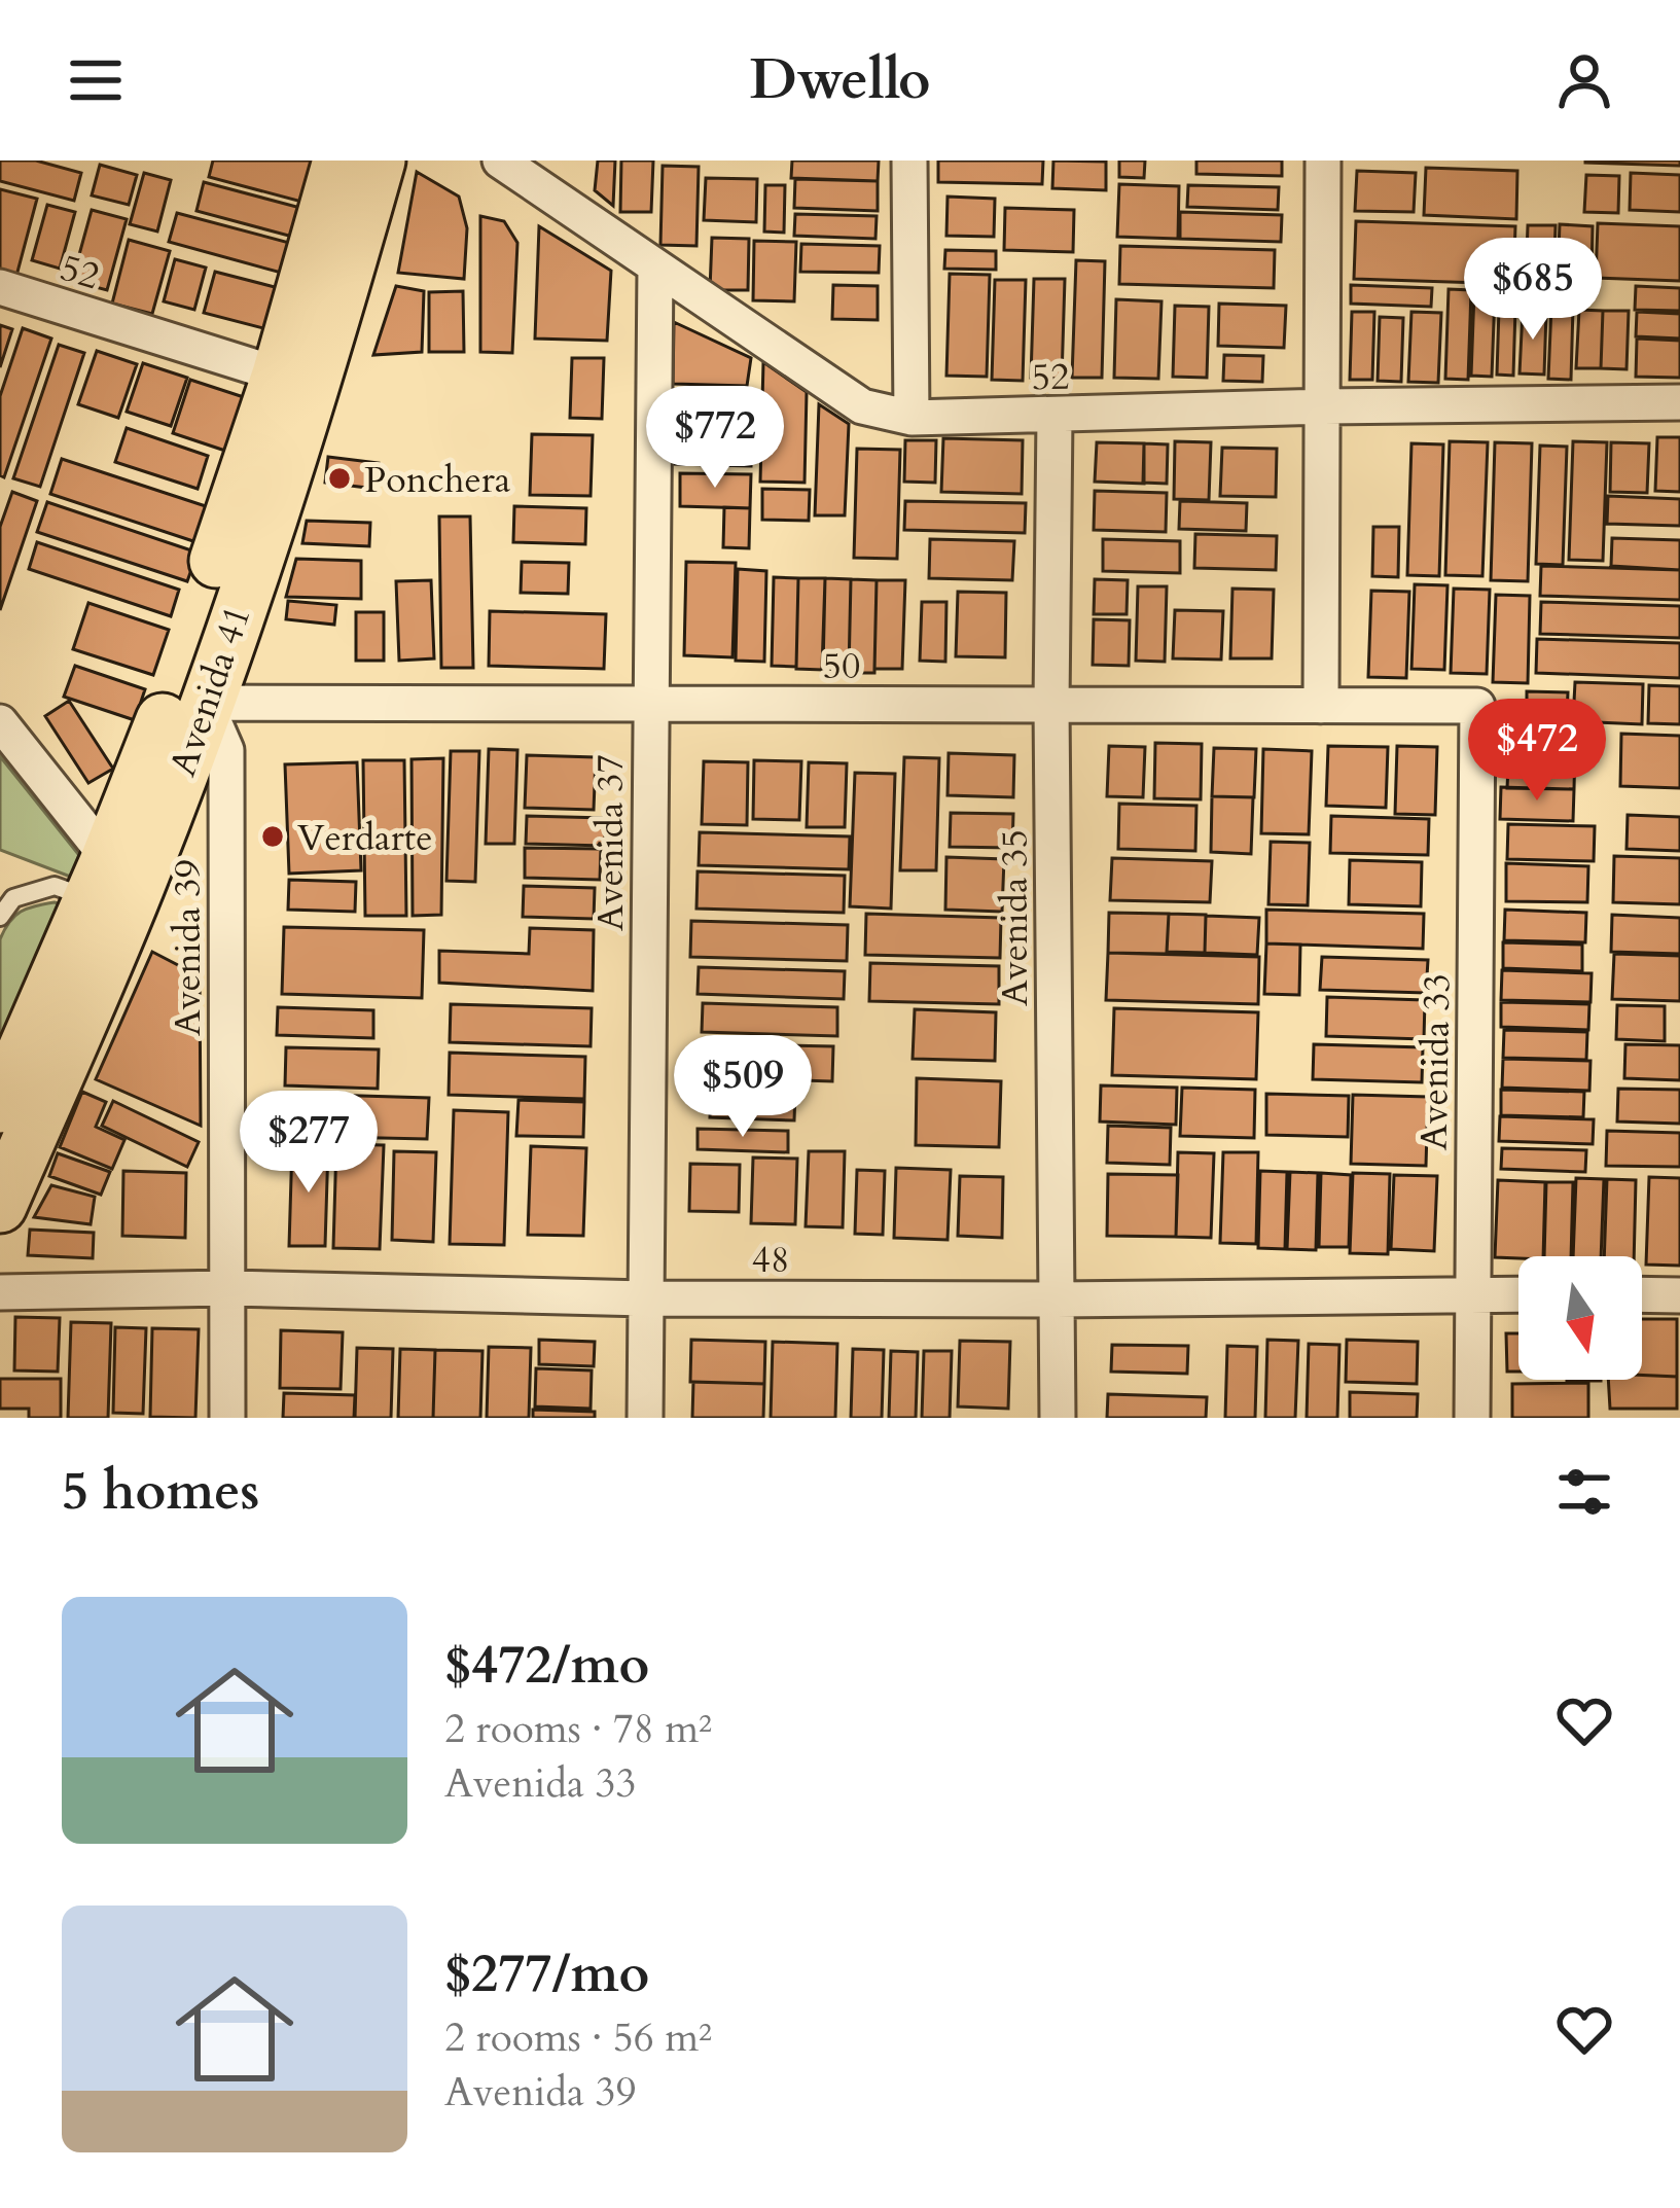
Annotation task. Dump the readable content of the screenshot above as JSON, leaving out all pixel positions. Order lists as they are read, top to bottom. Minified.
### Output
{"streets":{"main road":["Avenida 41"],"street":["52","50","Avenida 37","Avenida 35","Avenida 39","Avenida 33","48"]},"crossings":[["52","Avenida 41"],["52","Avenida 37"],["52","Avenida 35"],["50","Avenida 41"],["50","Avenida 37"],["50","Avenida 35"],["50","Avenida 39"],["50","Avenida 33"],["Avenida 41","Avenida 39"],["Avenida 37","48"],["Avenida 35","48"],["Avenida 39","48"],["Avenida 33","48"]],"places":["Ponchera","Verdarte"],"north":"bottom","page":{"header":"Dwello","price":["$685","$772","$472","$509","$277"],"heading":"5 homes","list":[{"name":"$472/mo","note":"2 rooms · 78 m² · Avenida 33"},{"name":"$277/mo","note":"2 rooms · 56 m² · Avenida 39"}]}}
